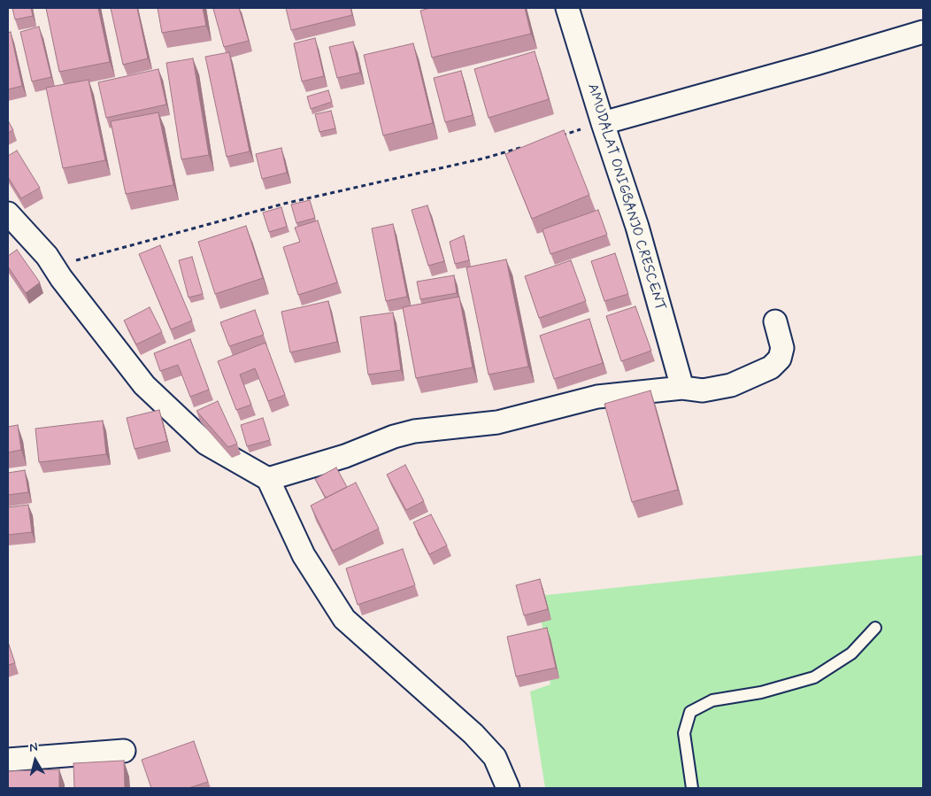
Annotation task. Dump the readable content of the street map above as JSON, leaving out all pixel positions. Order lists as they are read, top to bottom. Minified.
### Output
{"streets":{"street":["AMUDALAT ONIGBANJO CRESCENT"]},"north":"top"}
